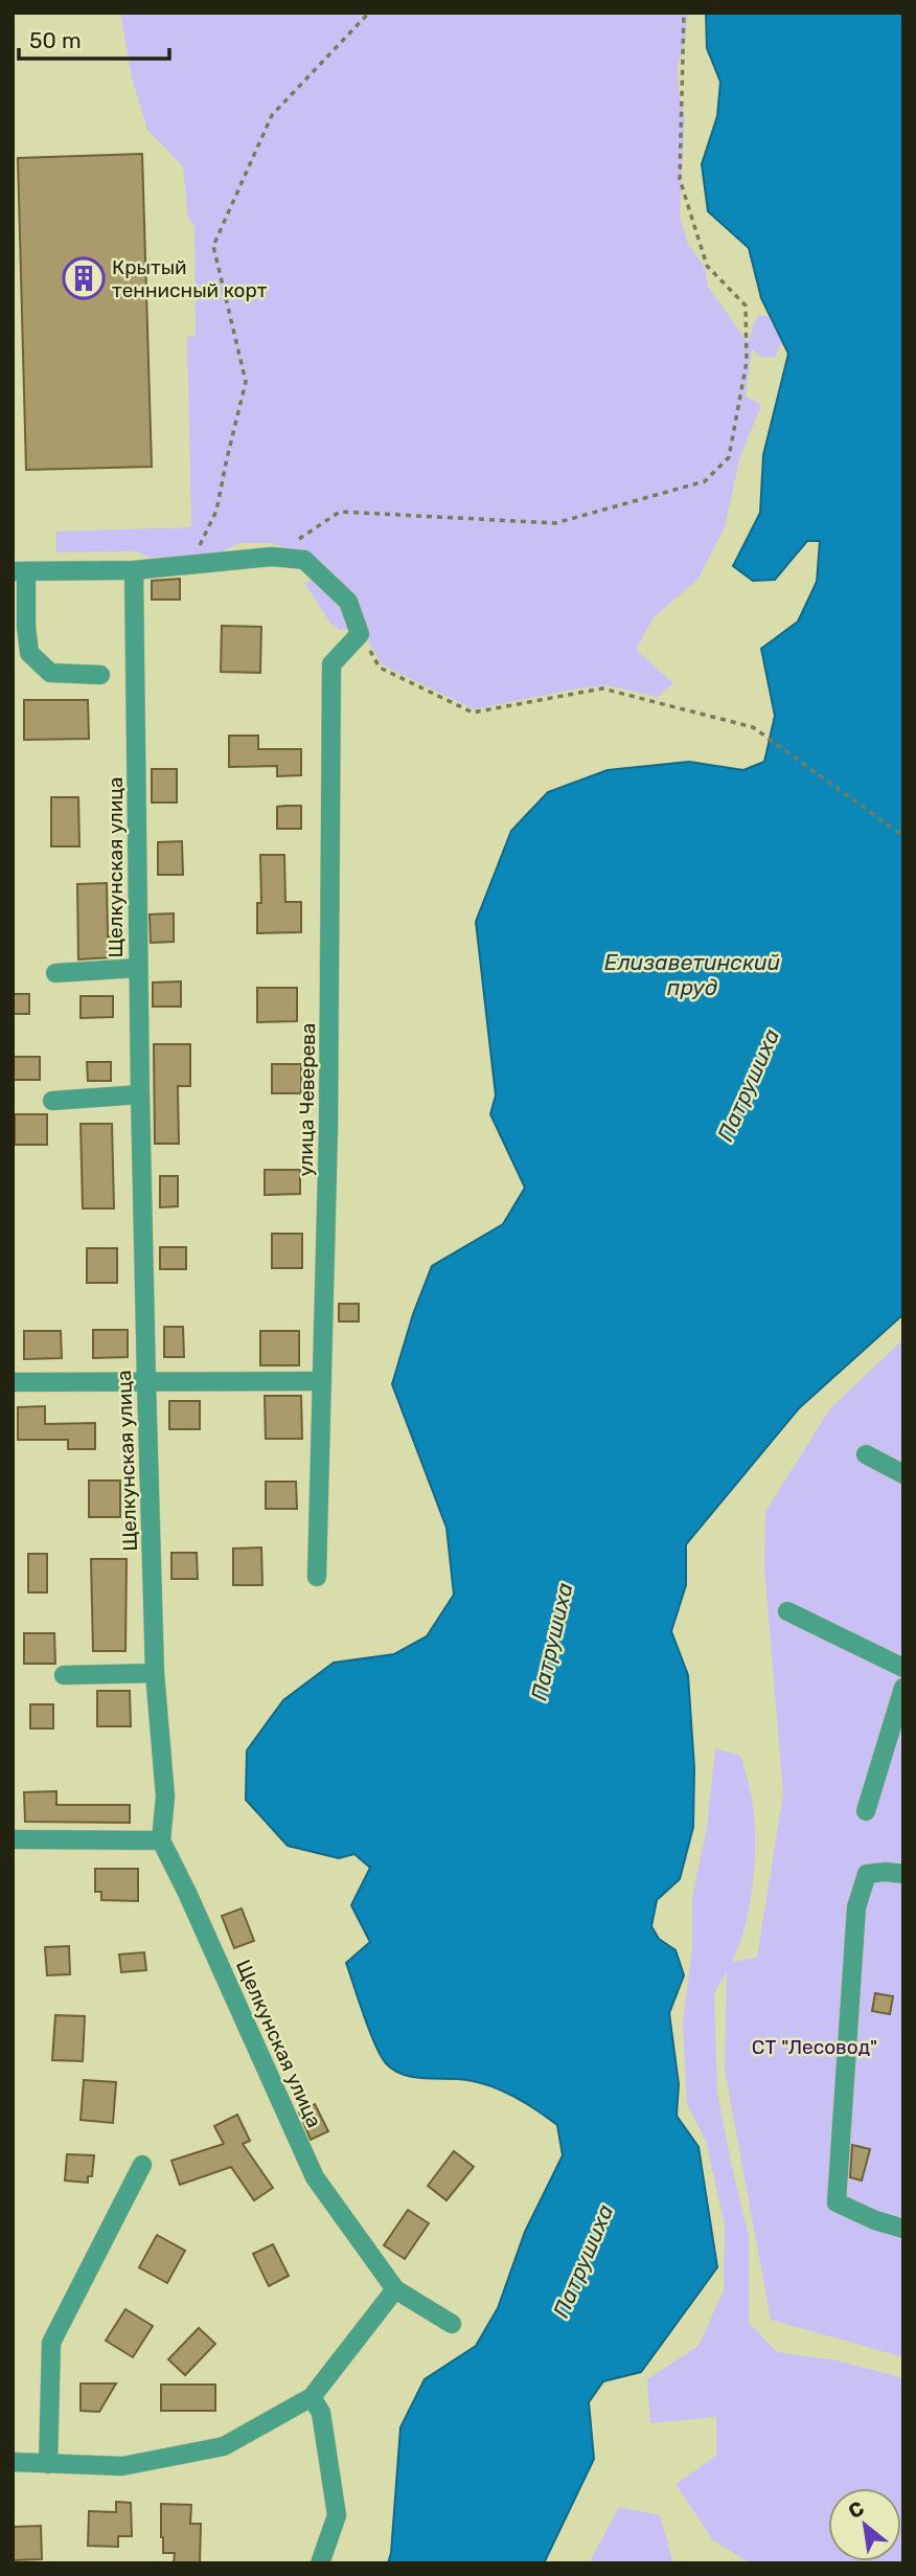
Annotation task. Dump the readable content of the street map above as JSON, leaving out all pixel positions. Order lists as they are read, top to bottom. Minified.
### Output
{"streets":{"street":["Щелкунская улица","улица Чеверева"]},"water":["Елизаветинский пруд","Патрушиха"],"parks":["СТ \"Лесовод\""],"places":{"building":["Крытый теннисный корт"]},"scale_bar":"50 m","north":"top left"}
